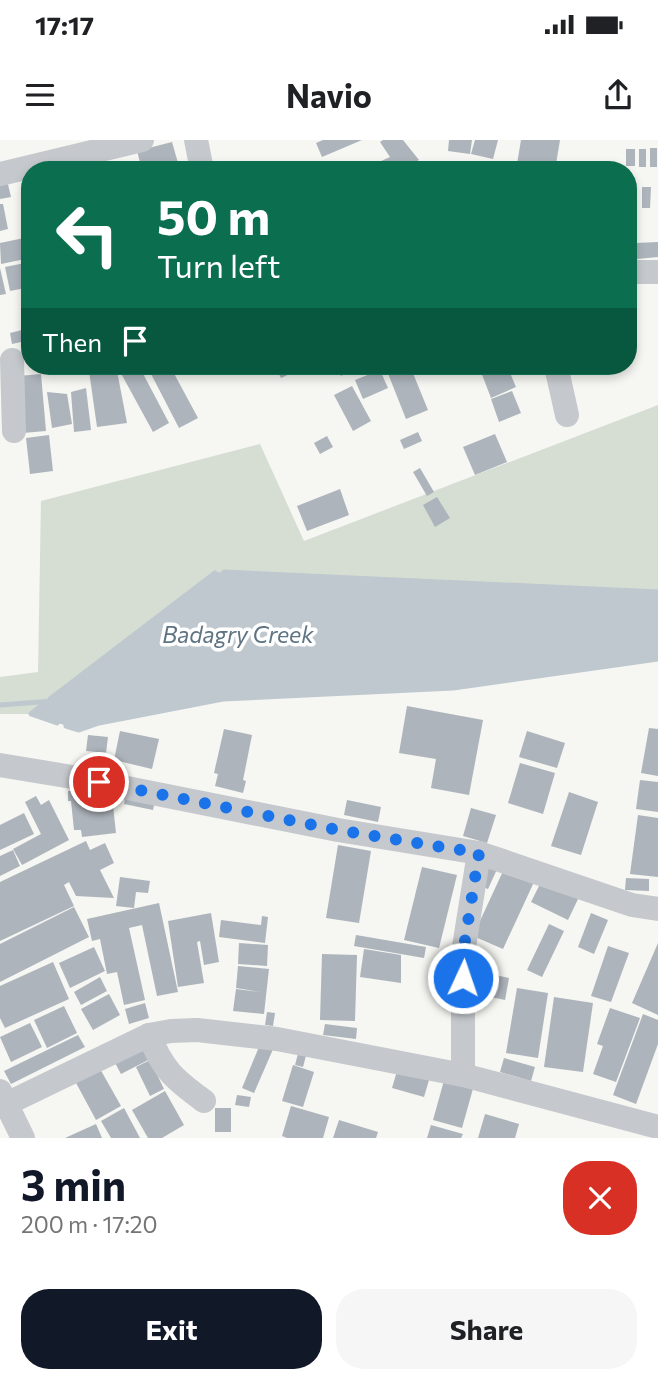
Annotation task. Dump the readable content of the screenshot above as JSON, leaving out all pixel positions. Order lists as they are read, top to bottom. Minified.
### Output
{"water":["Badagry Creek"],"page":{"status":"17:17","header":"Navio","turn":["50 m","Turn left"],"then":"Then","heading":["3 min","200 m · 17:20"],"buttons":["Exit","Share"]}}
